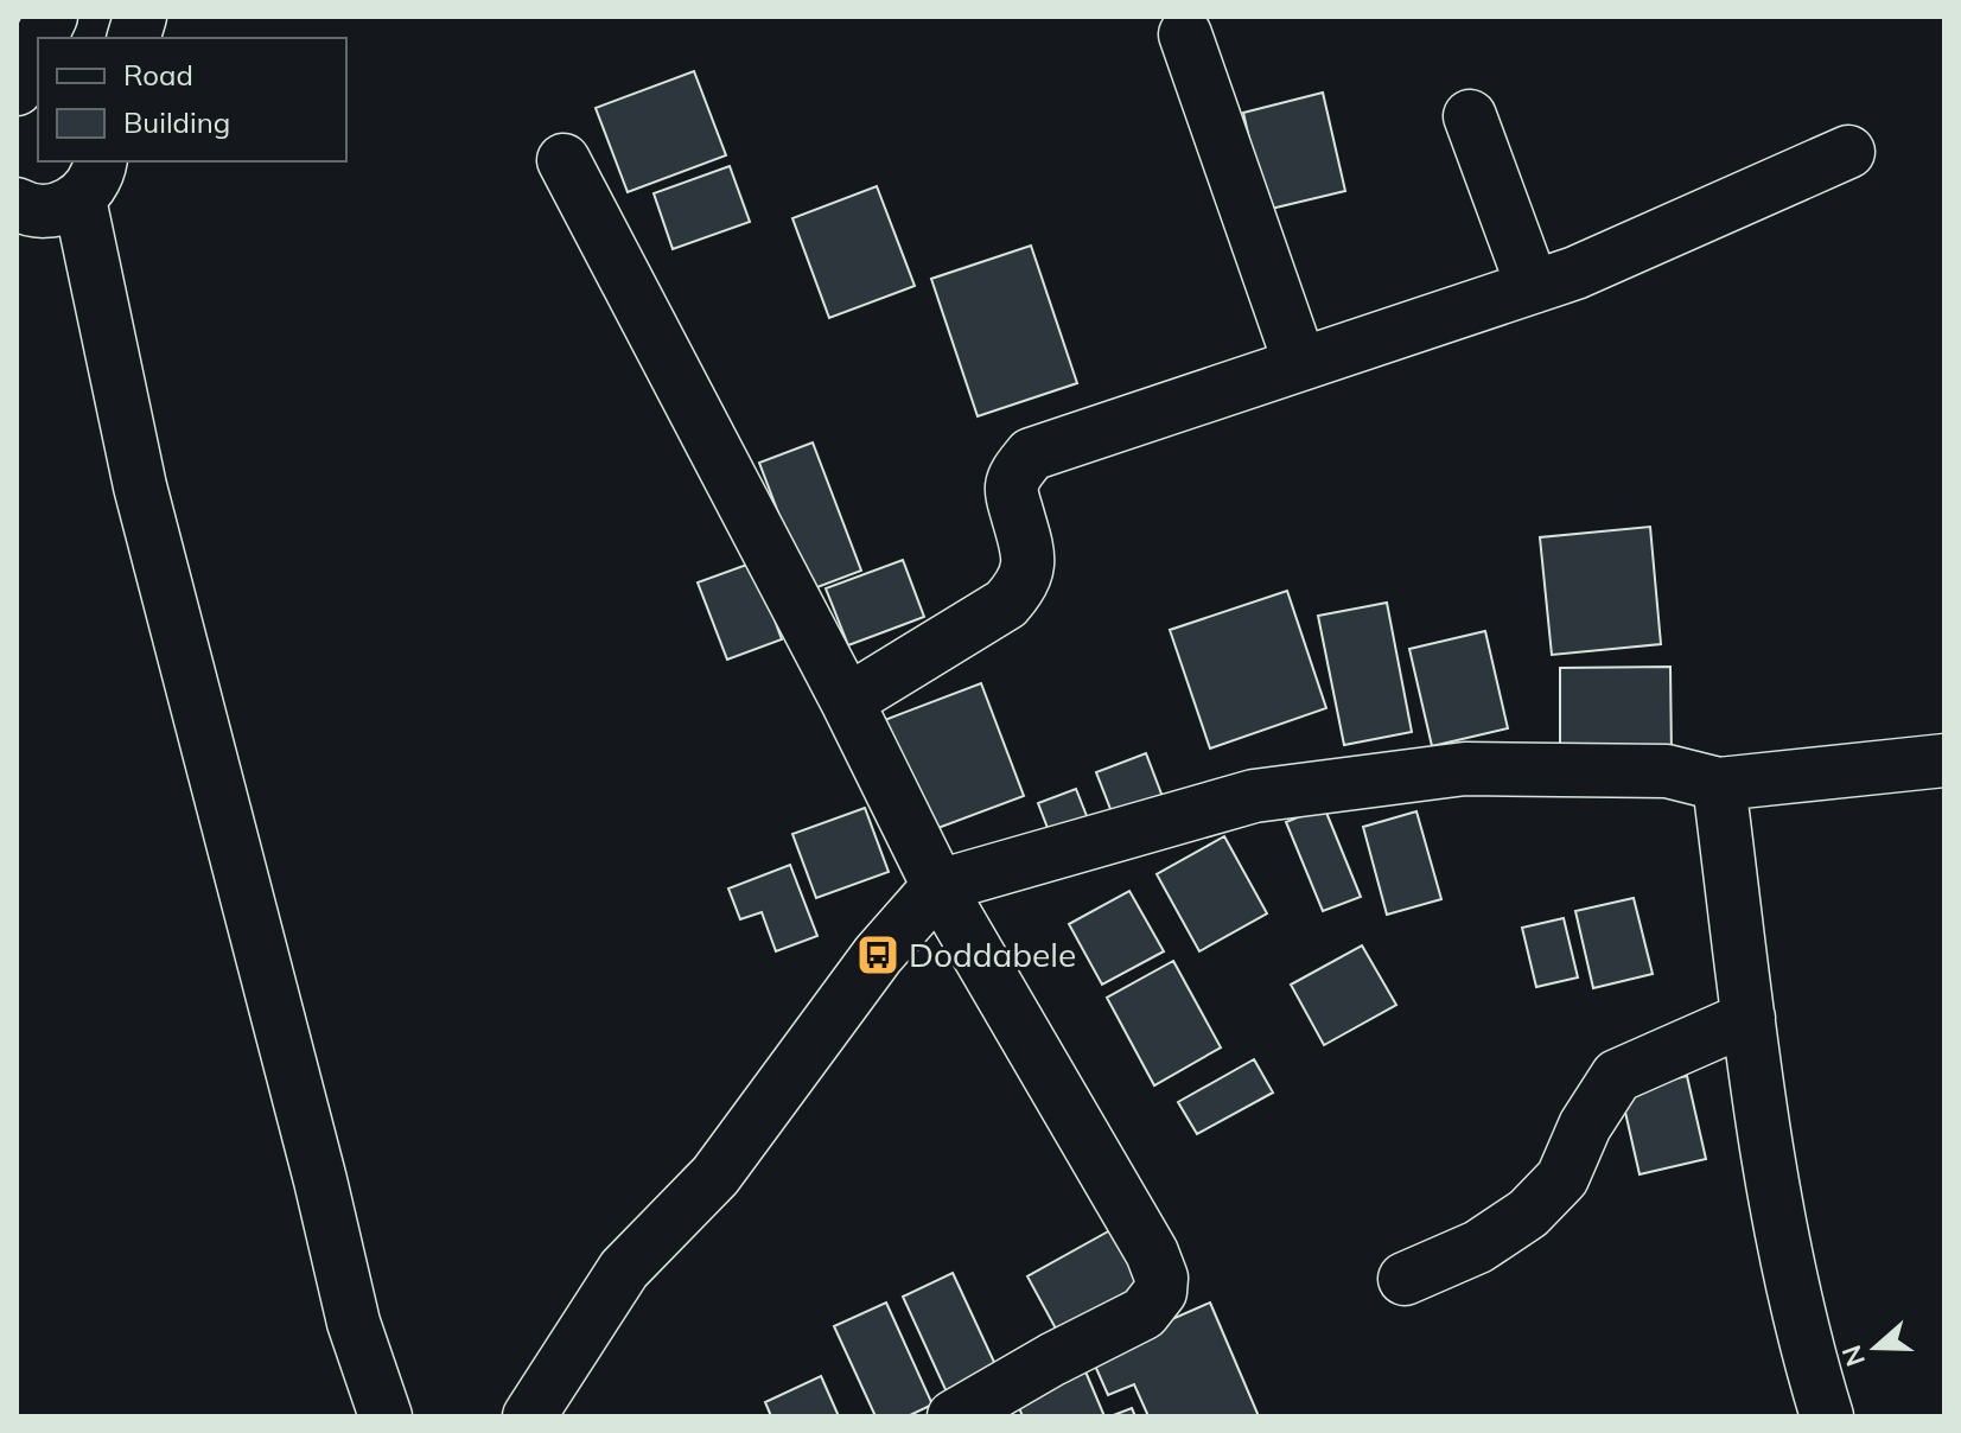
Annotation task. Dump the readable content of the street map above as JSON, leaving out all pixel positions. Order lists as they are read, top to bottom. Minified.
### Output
{"places":{"bus stop":["Doddabele"]},"legend":["Road","Building"],"north":"left"}
